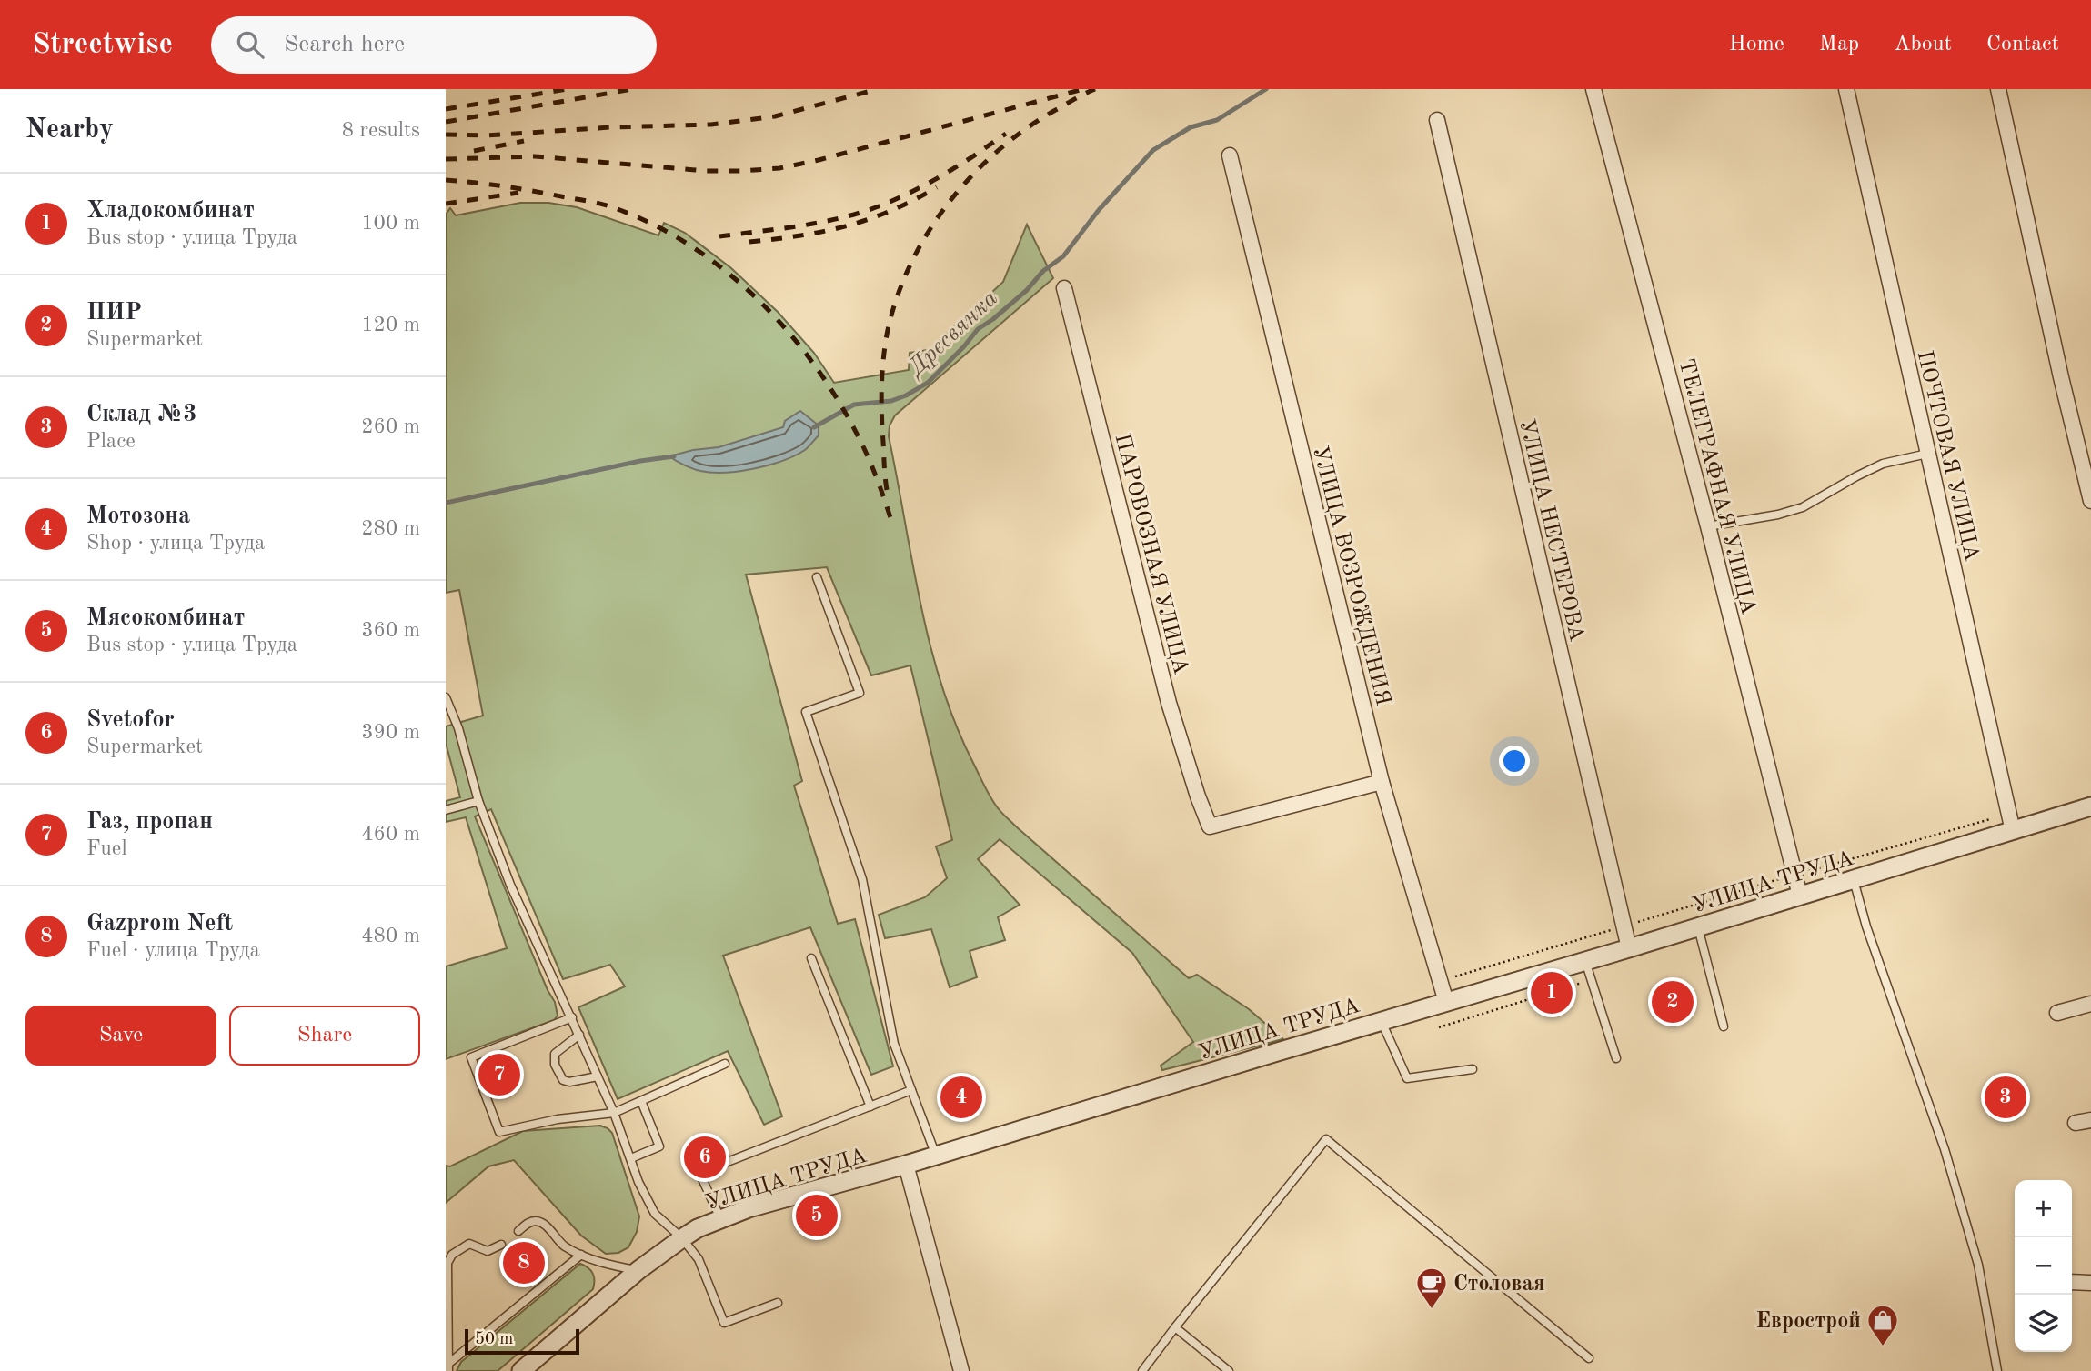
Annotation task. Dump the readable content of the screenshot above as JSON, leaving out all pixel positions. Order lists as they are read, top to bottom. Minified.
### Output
{"streets":{"street":["ПОЧТОВАЯ УЛИЦА","ТЕЛЕГРАФНАЯ УЛИЦА","УЛИЦА НЕСТЕРОВА","ПАРОВОЗНАЯ УЛИЦА","УЛИЦА ВОЗРОЖДЕНИЯ","УЛИЦА ТРУДА"]},"crossings":[["ПОЧТОВАЯ УЛИЦА","УЛИЦА ТРУДА"],["ТЕЛЕГРАФНАЯ УЛИЦА","УЛИЦА ТРУДА"],["УЛИЦА НЕСТЕРОВА","УЛИЦА ТРУДА"],["ПАРОВОЗНАЯ УЛИЦА","УЛИЦА ВОЗРОЖДЕНИЯ"],["УЛИЦА ВОЗРОЖДЕНИЯ","УЛИЦА ТРУДА"]],"water":["Дресвянка"],"places":{"cafe":["Столовая"],"shop":["Еврострой"]},"scale_bar":"50 m","page":{"header":"Streetwise","search":"Search here","nav":["Home","Map","About","Contact"],"heading":["Nearby","8 results"],"list":[{"mark":"1","name":"Хладокомбинат","note":"Bus stop · улица Труда","value":"100 m"},{"mark":"2","name":"ПИР","note":"Supermarket","value":"120 m"},{"mark":"3","name":"Склад №3","note":"Place","value":"260 m"},{"mark":"4","name":"Мотозона","note":"Shop · улица Труда","value":"280 m"},{"mark":"5","name":"Мясокомбинат","note":"Bus stop · улица Труда","value":"360 m"},{"mark":"6","name":"Svetofor","note":"Supermarket","value":"390 m"},{"mark":"7","name":"Газ, пропан","note":"Fuel","value":"460 m"},{"mark":"8","name":"Gazprom Neft","note":"Fuel · улица Труда","value":"480 m"}],"pins":["1","2","7","3","4","6","5","8"],"buttons":["Save","Share"],"map_buttons":["+","−"],"scale":"50 m"}}
